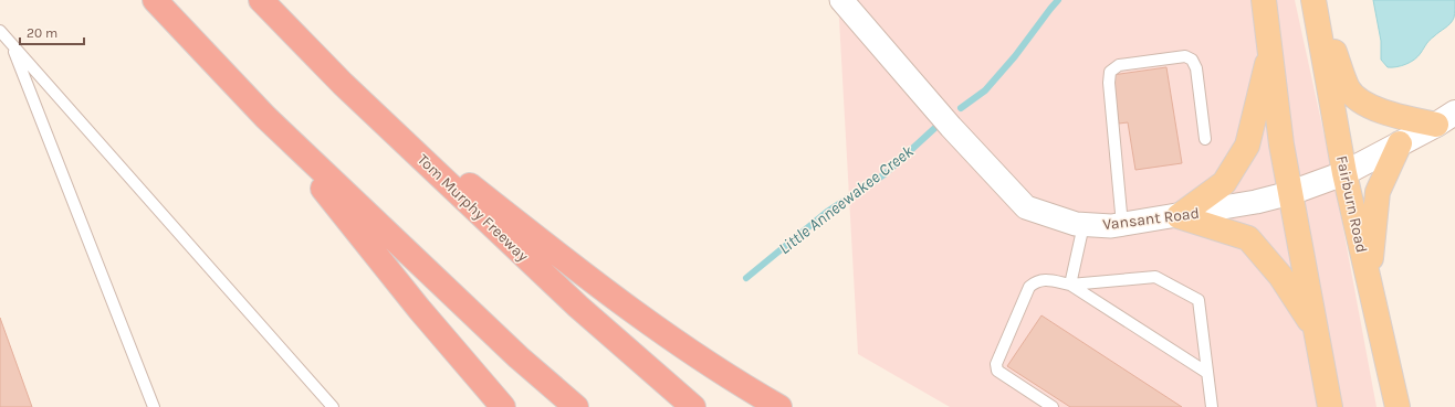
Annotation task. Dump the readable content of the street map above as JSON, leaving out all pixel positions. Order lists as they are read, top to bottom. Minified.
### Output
{"streets":{"highway":["Tom Murphy Freeway"],"main road":["Fairburn Road"],"street":["Vansant Road"]},"crossings":[["Fairburn Road","Vansant Road"]],"water":["Little Anneewakee Creek"],"scale_bar":"20 m"}
